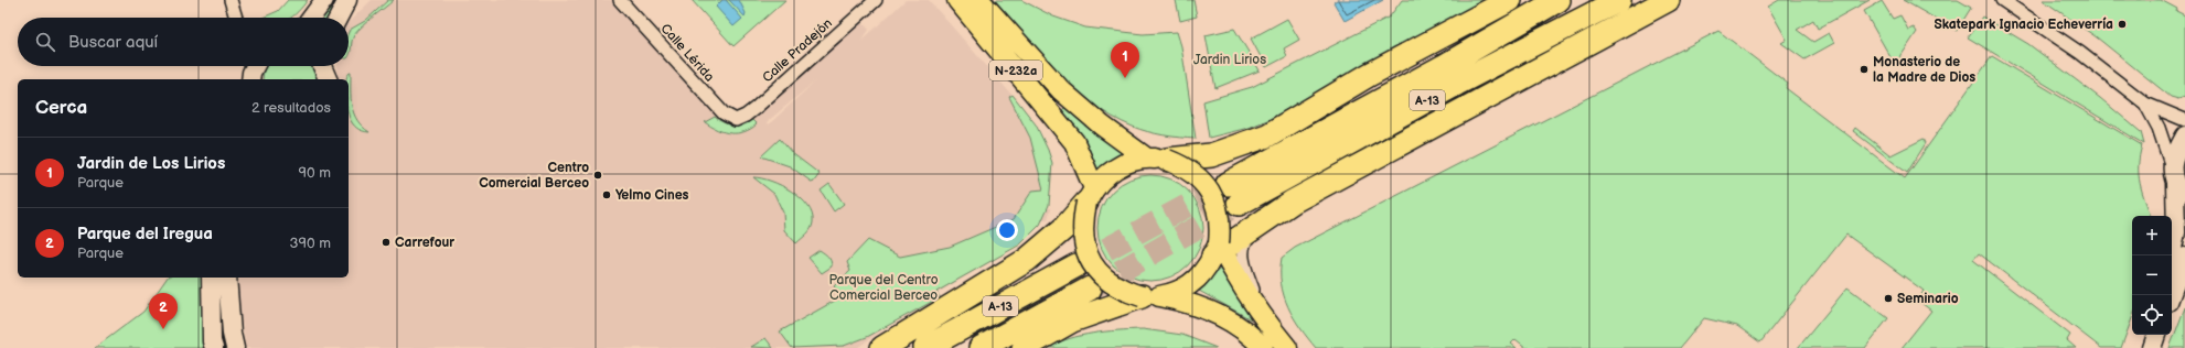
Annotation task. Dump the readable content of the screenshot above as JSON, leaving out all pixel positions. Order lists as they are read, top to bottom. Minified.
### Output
{"streets":{"highway":["A-13"],"main road":["N-232a"],"street":["Calle Pradejón","Calle Lérida"]},"crossings":[["Calle Pradejón","Calle Lérida"]],"parks":["Jardin Lirios","Parque del Centro Comercial Berceo"],"places":["Skatepark Ignacio Echeverría","Monasterio de la Madre de Dios","Centro Comercial Berceo","Yelmo Cines","Carrefour","Seminario"],"page":{"search":"Buscar aquí","pins":["1","2"],"heading":["Cerca","2 resultados"],"list":[{"mark":"1","name":"Jardin de Los Lirios","note":"Parque","value":"90 m"},{"mark":"2","name":"Parque del Iregua","note":"Parque","value":"390 m"}],"map_buttons":["+","−"]}}
